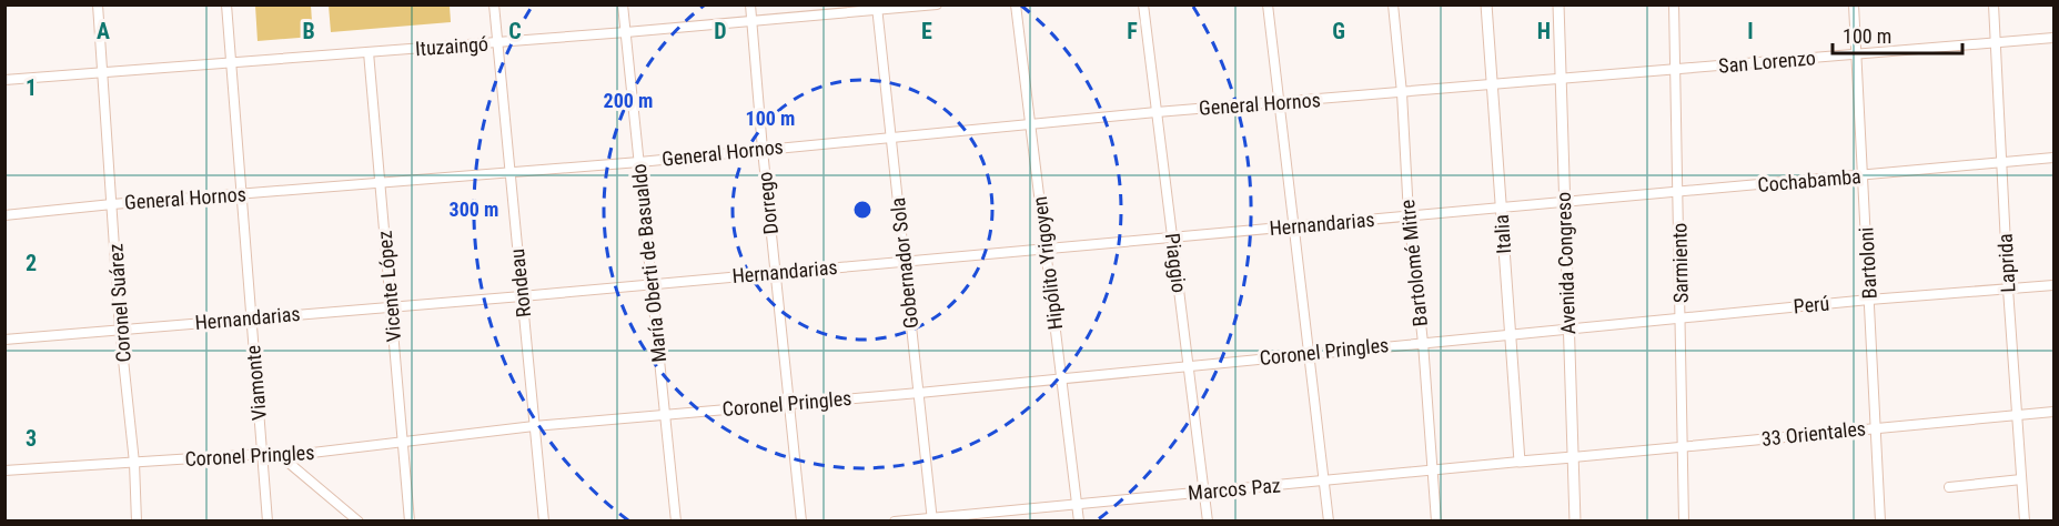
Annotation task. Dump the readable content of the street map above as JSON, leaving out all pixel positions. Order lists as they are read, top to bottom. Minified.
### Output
{"streets":{"street":["Ituzaingó","San Lorenzo","General Hornos","Cochabamba","Dorrego","Hernandarias","Italia","María Oberti de Basualdo","Gobernador Sola","Hipólito Yrigoyen","Piaggio","Bartolomé Mitre","Avenida Congreso","Sarmiento","Bartoloni","Laprida","Rondeau","Vicente López","Coronel Suárez","Perú","Coronel Pringles","Viamonte","33 Orientales","Marcos Paz"]},"crossings":[["Ituzaingó","Dorrego"],["Ituzaingó","María Oberti de Basualdo"],["Ituzaingó","Gobernador Sola"],["Ituzaingó","Rondeau"],["Ituzaingó","Vicente López"],["Ituzaingó","Coronel Suárez"],["Ituzaingó","Viamonte"],["San Lorenzo","General Hornos"],["San Lorenzo","Avenida Congreso"],["San Lorenzo","Sarmiento"],["San Lorenzo","Bartoloni"],["San Lorenzo","Laprida"],["General Hornos","Dorrego"],["General Hornos","Italia"],["General Hornos","María Oberti de Basualdo"],["General Hornos","Gobernador Sola"],["General Hornos","Hipólito Yrigoyen"],["General Hornos","Piaggio"],["General Hornos","Bartolomé Mitre"],["General Hornos","Avenida Congreso"],["General Hornos","Rondeau"],["General Hornos","Vicente López"],["General Hornos","Coronel Suárez"],["General Hornos","Viamonte"],["Cochabamba","Hernandarias"],["Cochabamba","Avenida Congreso"],["Cochabamba","Sarmiento"],["Cochabamba","Bartoloni"],["Cochabamba","Laprida"],["Dorrego","Hernandarias"],["Dorrego","Coronel Pringles"],["Hernandarias","Italia"],["Hernandarias","María Oberti de Basualdo"],["Hernandarias","Gobernador Sola"],["Hernandarias","Hipólito Yrigoyen"],["Hernandarias","Piaggio"],["Hernandarias","Bartolomé Mitre"],["Hernandarias","Avenida Congreso"],["Hernandarias","Rondeau"],["Hernandarias","Vicente López"],["Hernandarias","Coronel Suárez"],["Hernandarias","Viamonte"],["Italia","Coronel Pringles"],["Italia","Marcos Paz"],["María Oberti de Basualdo","Coronel Pringles"],["Gobernador Sola","Coronel Pringles"],["Gobernador Sola","Marcos Paz"],["Hipólito Yrigoyen","Coronel Pringles"],["Hipólito Yrigoyen","Marcos Paz"],["Piaggio","Coronel Pringles"],["Piaggio","Marcos Paz"],["Bartolomé Mitre","Coronel Pringles"],["Bartolomé Mitre","Marcos Paz"],["Avenida Congreso","Perú"],["Avenida Congreso","Coronel Pringles"],["Avenida Congreso","33 Orientales"],["Avenida Congreso","Marcos Paz"],["Sarmiento","Perú"],["Sarmiento","33 Orientales"],["Bartoloni","Perú"],["Bartoloni","33 Orientales"],["Laprida","Perú"],["Laprida","33 Orientales"],["Rondeau","Coronel Pringles"],["Vicente López","Coronel Pringles"],["Coronel Suárez","Coronel Pringles"],["Perú","Coronel Pringles"],["Coronel Pringles","Viamonte"],["33 Orientales","Marcos Paz"]],"scale_bar":"100 m","grid":{"columns":["A","B","C","D","E","F","G","H","I"],"rows":["1","2","3"]},"rings":["200 m","100 m","300 m"]}
